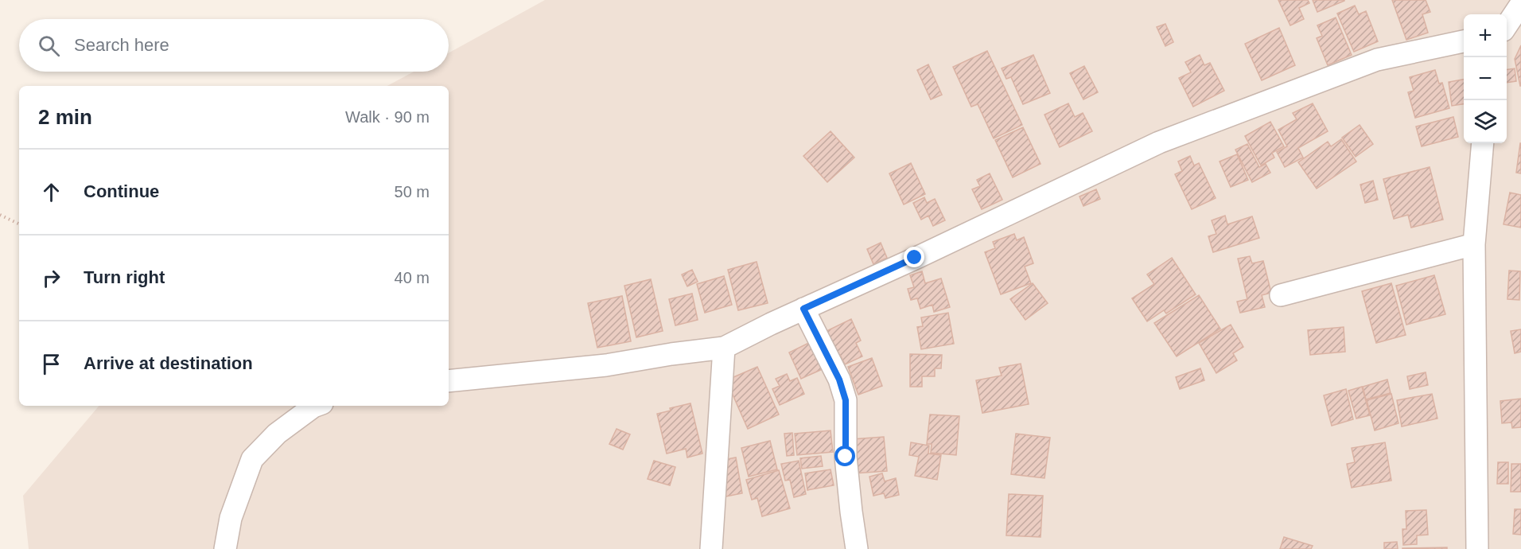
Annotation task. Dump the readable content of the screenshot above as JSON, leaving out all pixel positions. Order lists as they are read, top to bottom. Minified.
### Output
{"page":{"map_buttons":["+","−"],"search":"Search here","heading":["2 min","Walk · 90 m"],"list":[["Continue","50 m"],["Turn right","40 m"],"Arrive at destination"]}}
